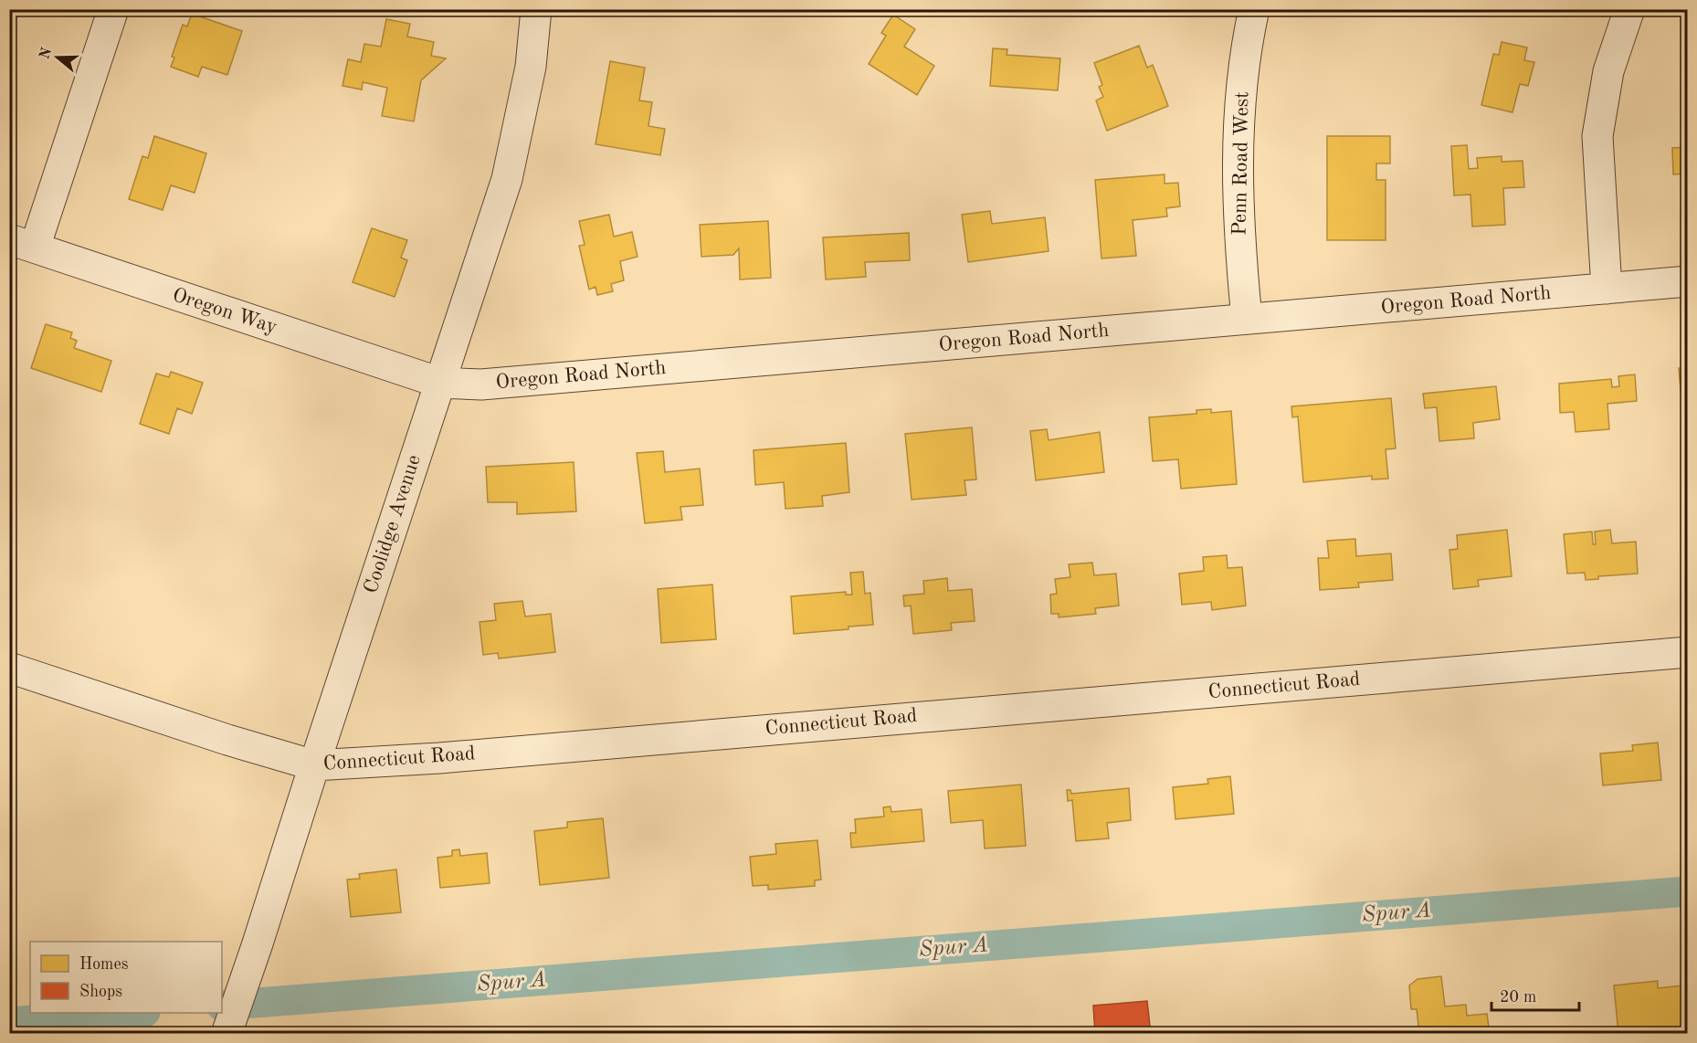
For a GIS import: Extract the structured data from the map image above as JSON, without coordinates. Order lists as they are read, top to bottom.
{
  "streets": {
    "street": [
      "Penn Road West",
      "Oregon Road North",
      "Oregon Way",
      "Coolidge Avenue",
      "Connecticut Road"
    ]
  },
  "crossings": [
    ["Penn Road West", "Oregon Road North"],
    ["Oregon Road North", "Oregon Way"],
    ["Oregon Road North", "Coolidge Avenue"],
    ["Oregon Way", "Coolidge Avenue"],
    ["Coolidge Avenue", "Connecticut Road"]
  ],
  "water": ["Spur A"],
  "legend": ["Homes", "Shops"],
  "scale_bar": "20 m",
  "north": "left"
}
